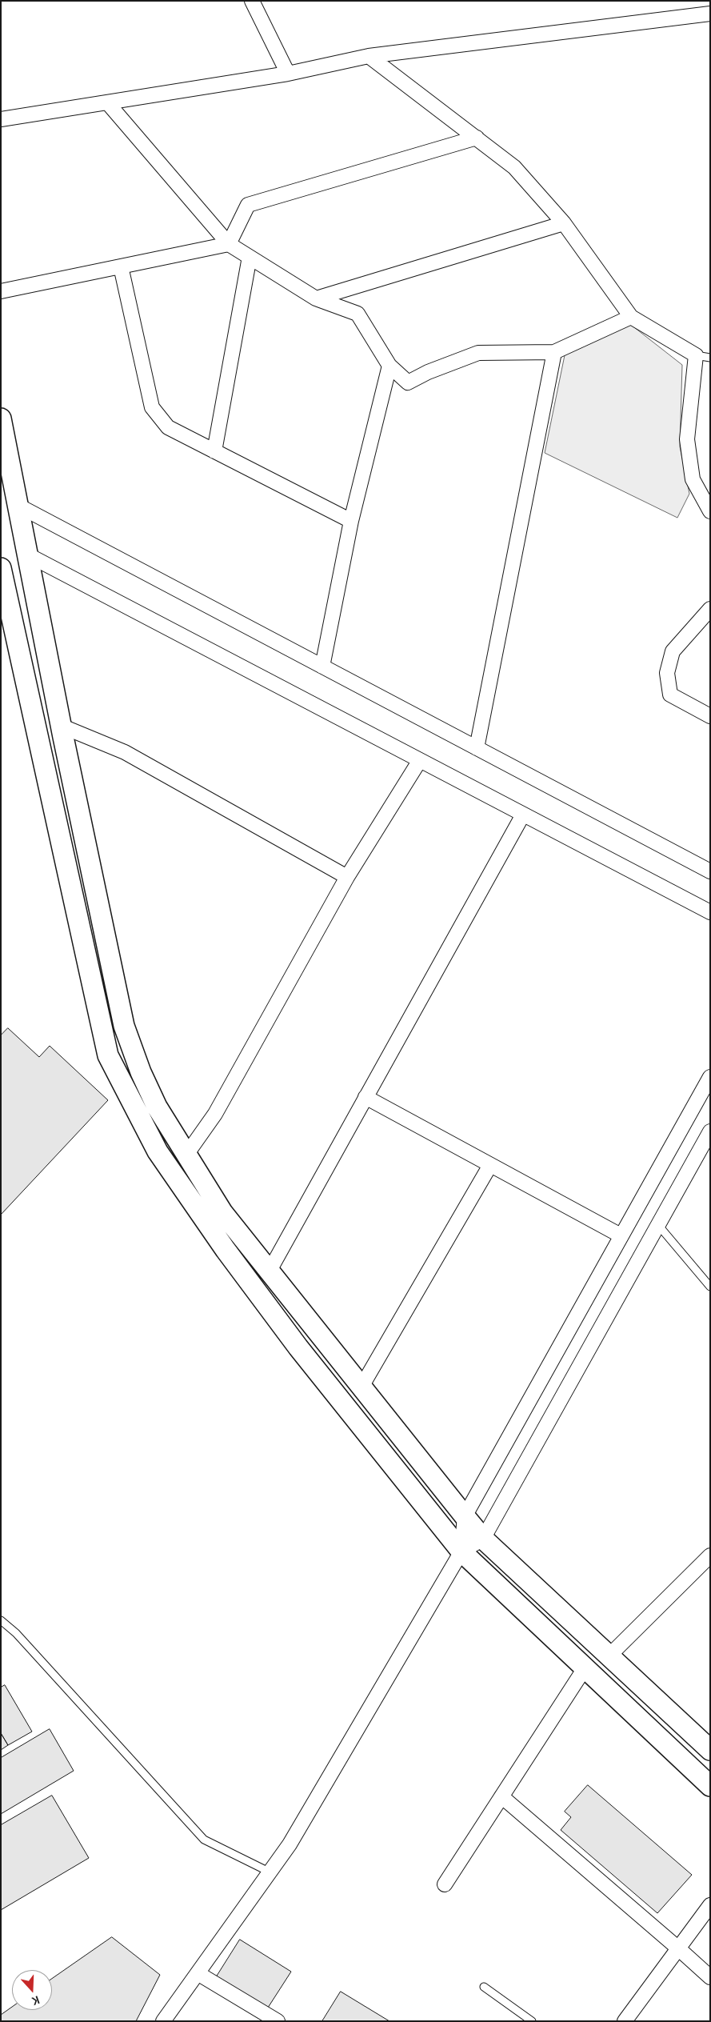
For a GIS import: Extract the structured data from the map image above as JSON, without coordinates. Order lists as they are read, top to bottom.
{
  "north": "bottom"
}
